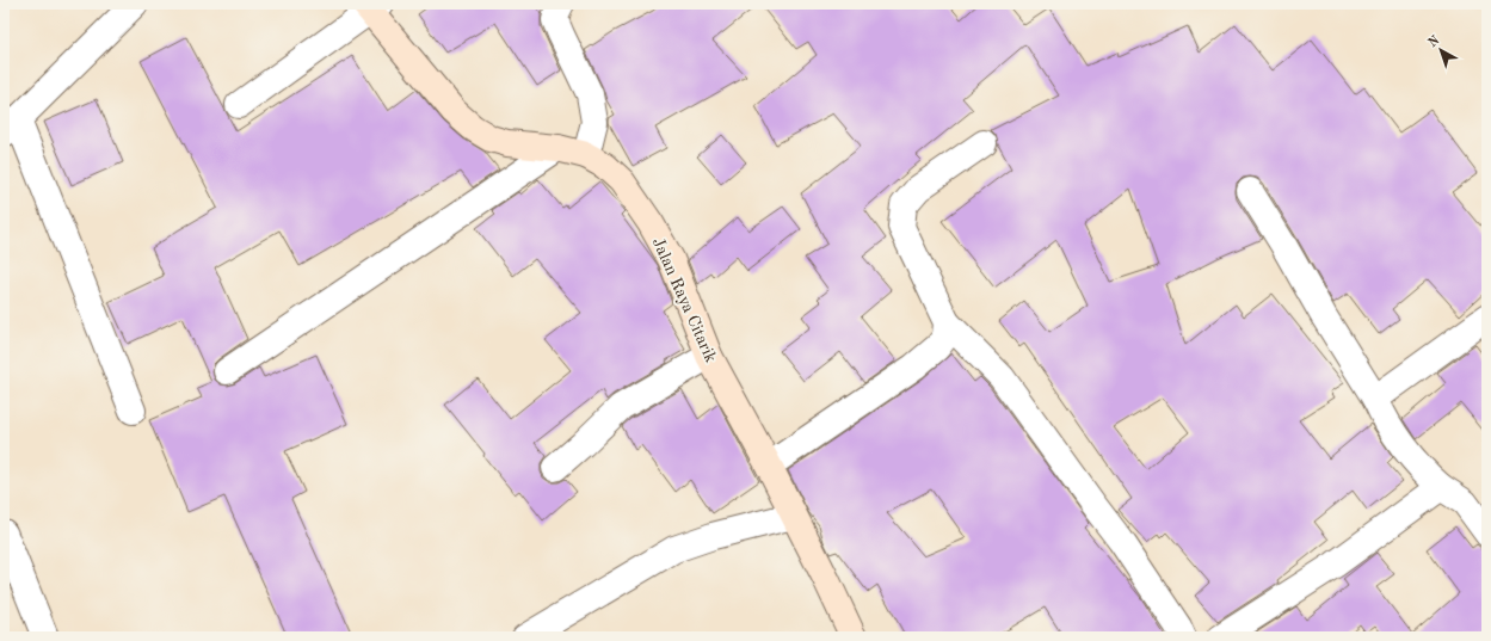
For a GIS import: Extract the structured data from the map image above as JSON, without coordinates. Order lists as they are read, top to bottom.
{
  "streets": {
    "street": ["Jalan Raya Citarik"]
  },
  "north": "top left"
}
